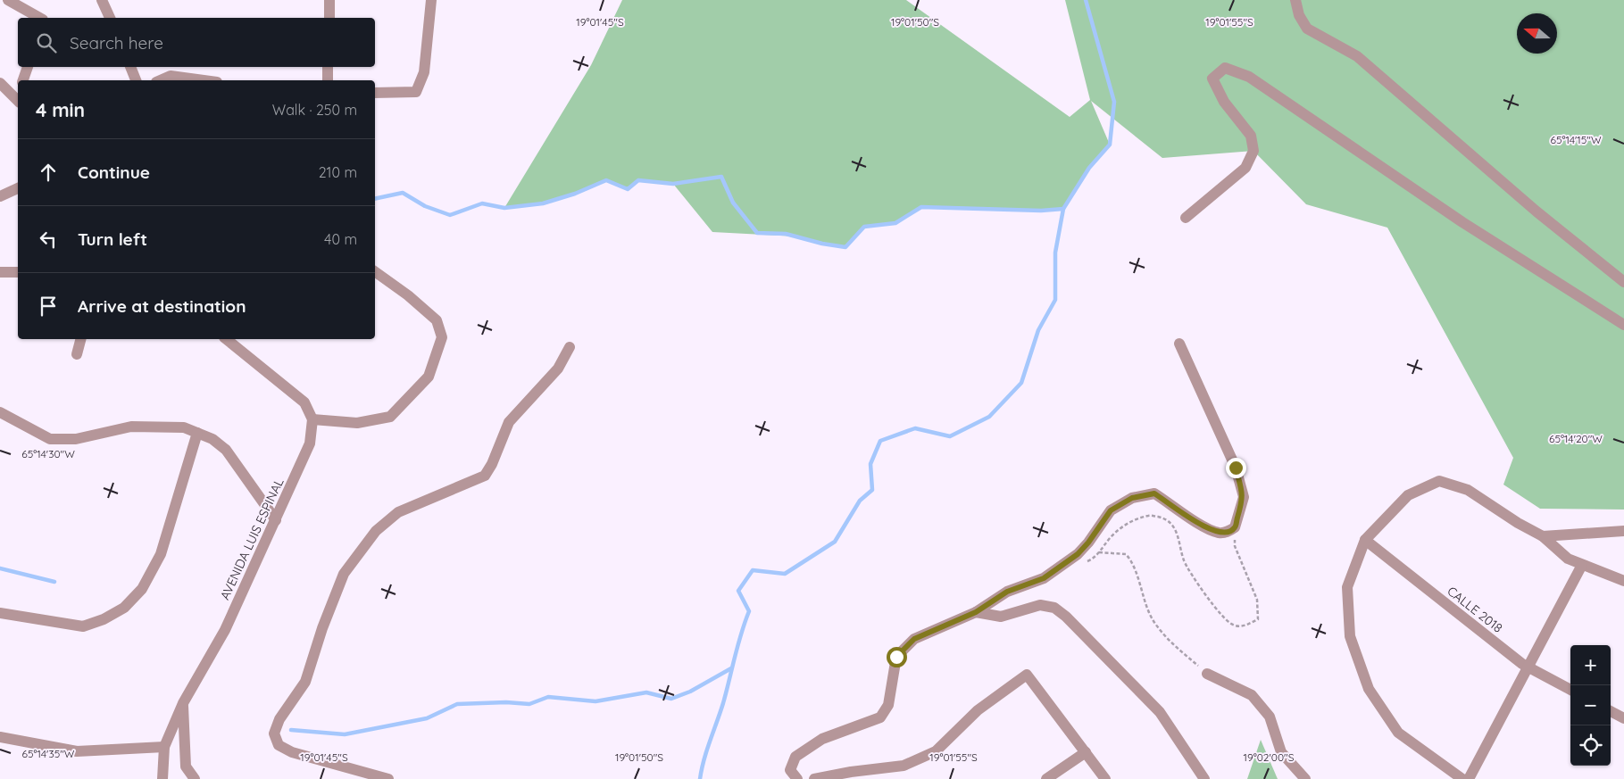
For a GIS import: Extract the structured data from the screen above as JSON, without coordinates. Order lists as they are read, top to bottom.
{
  "streets": {
    "street": ["AVENIDA LUIS ESPINAL", "CALLE 2018"]
  },
  "north": "left",
  "page": {
    "search": "Search here",
    "heading": ["4 min", "Walk · 250 m"],
    "list": [
      ["Continue", "210 m"],
      ["Turn left", "40 m"],
      "Arrive at destination"
    ],
    "map_buttons": ["+", "−"]
  },
  "coordinates": [
    "19°01'45\"S",
    "19°01'50\"S",
    "19°01'55\"S",
    "65°14'15\"W",
    "65°14'20\"W",
    "65°14'30\"W",
    "65°14'35\"W",
    "19°02'00\"S"
  ]
}
